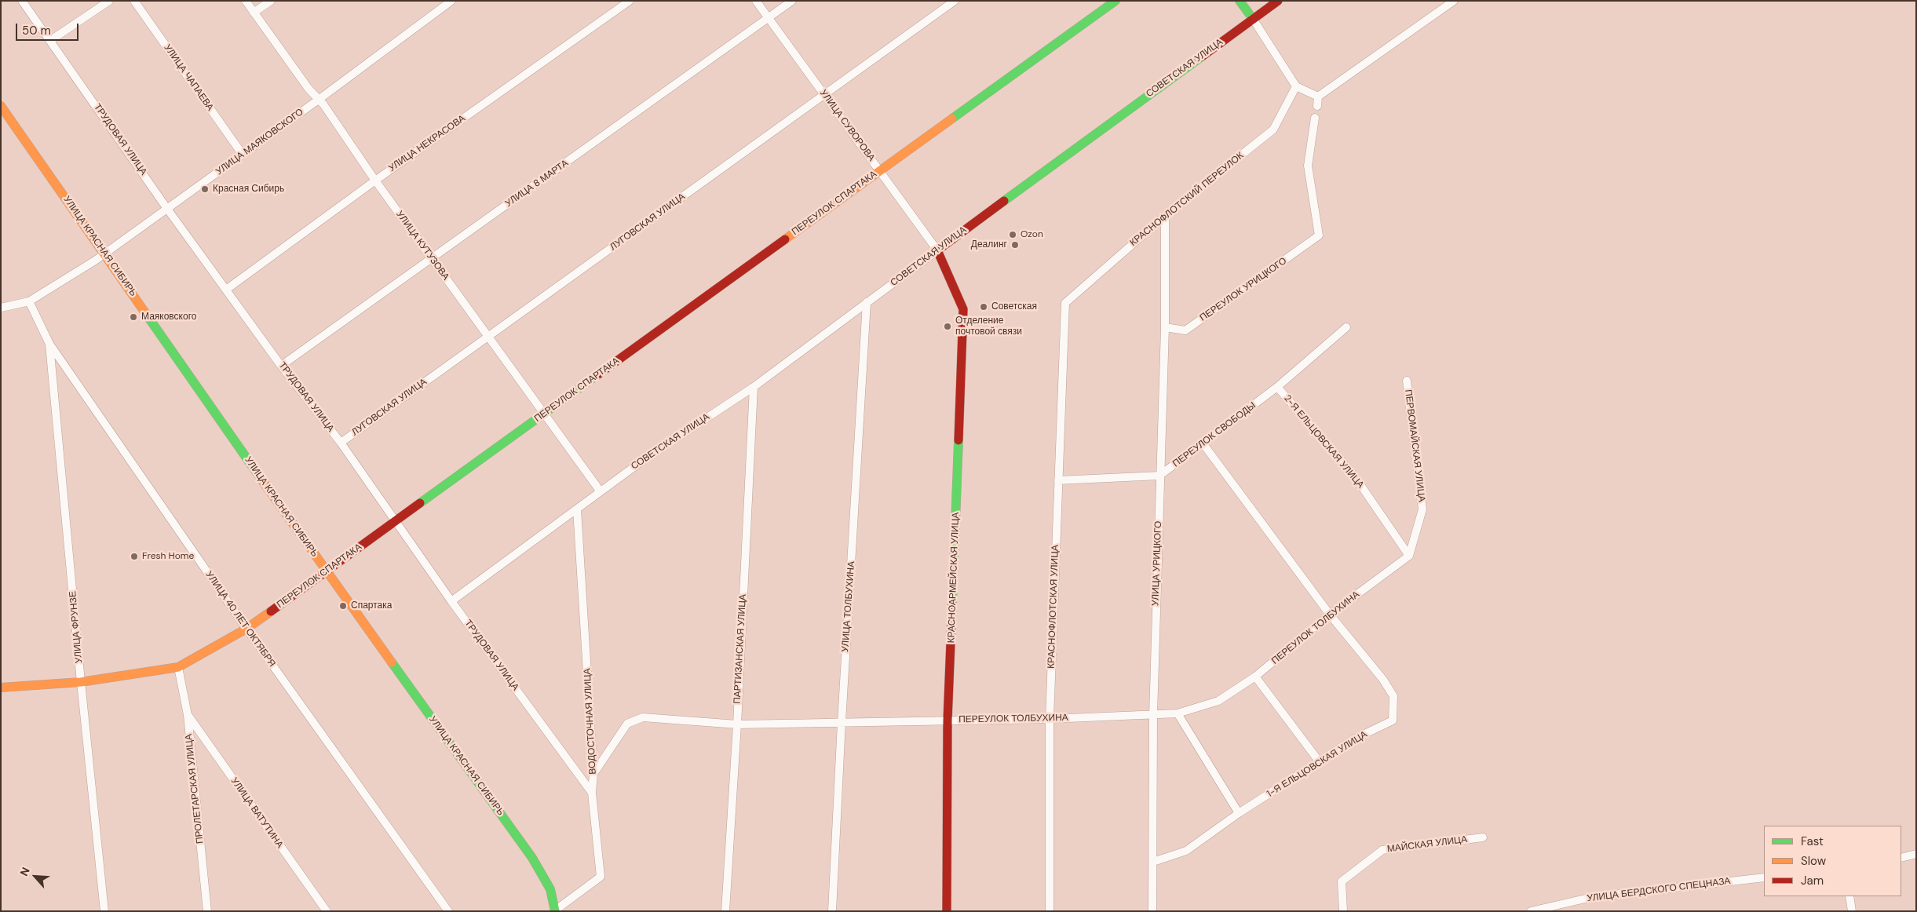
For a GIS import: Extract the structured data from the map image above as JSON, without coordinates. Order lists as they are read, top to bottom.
{
  "streets": {
    "street": [
      "СОВЕТСКАЯ УЛИЦА",
      "УЛИЦА ЧАПАЕВА",
      "УЛИЦА СУВОРОВА",
      "ТРУДОВАЯ УЛИЦА",
      "УЛИЦА МАЯКОВСКОГО",
      "УЛИЦА НЕКРАСОВА",
      "УЛИЦА 8 МАРТА",
      "КРАСНОФЛОТСКИЙ ПЕРЕУЛОК",
      "ПЕРЕУЛОК СПАРТАКА",
      "ЛУГОВСКАЯ УЛИЦА",
      "УЛИЦА КУТУЗОВА",
      "УЛИЦА КРАСНАЯ СИБИРЬ",
      "ПЕРЕУЛОК УРИЦКОГО",
      "ПЕРЕУЛОК СВОБОДЫ",
      "2-Я ЕЛЬЦОВСКАЯ УЛИЦА",
      "ПЕРВОМАЙСКАЯ УЛИЦА",
      "УЛИЦА УРИЦКОГО",
      "КРАСНОАРМЕЙСКАЯ УЛИЦА",
      "УЛИЦА ТОЛБУХИНА",
      "КРАСНОФЛОТСКАЯ УЛИЦА",
      "УЛИЦА 40 ЛЕТ ОКТЯБРЯ",
      "УЛИЦА ФРУНЗЕ",
      "ПЕРЕУЛОК ТОЛБУХИНА",
      "ПАРТИЗАНСКАЯ УЛИЦА",
      "ВОДОСТОЧНАЯ УЛИЦА",
      "1-Я ЕЛЬЦОВСКАЯ УЛИЦА",
      "ПРОЛЕТАРСКАЯ УЛИЦА",
      "УЛИЦА ВАТУТИНА",
      "МАЙСКАЯ УЛИЦА",
      "УЛИЦА БЕРДСКОГО СПЕЦНАЗА"
    ]
  },
  "crossings": [
    ["СОВЕТСКАЯ УЛИЦА", "УЛИЦА СУВОРОВА"],
    ["СОВЕТСКАЯ УЛИЦА", "ТРУДОВАЯ УЛИЦА"],
    ["СОВЕТСКАЯ УЛИЦА", "УЛИЦА КУТУЗОВА"],
    ["СОВЕТСКАЯ УЛИЦА", "КРАСНОАРМЕЙСКАЯ УЛИЦА"],
    ["СОВЕТСКАЯ УЛИЦА", "УЛИЦА ТОЛБУХИНА"],
    ["СОВЕТСКАЯ УЛИЦА", "ПАРТИЗАНСКАЯ УЛИЦА"],
    ["СОВЕТСКАЯ УЛИЦА", "ВОДОСТОЧНАЯ УЛИЦА"],
    ["УЛИЦА ЧАПАЕВА", "УЛИЦА МАЯКОВСКОГО"],
    ["УЛИЦА СУВОРОВА", "УЛИЦА 8 МАРТА"],
    ["УЛИЦА СУВОРОВА", "ПЕРЕУЛОК СПАРТАКА"],
    ["УЛИЦА СУВОРОВА", "ЛУГОВСКАЯ УЛИЦА"],
    ["УЛИЦА СУВОРОВА", "КРАСНОАРМЕЙСКАЯ УЛИЦА"],
    ["ТРУДОВАЯ УЛИЦА", "УЛИЦА МАЯКОВСКОГО"],
    ["ТРУДОВАЯ УЛИЦА", "УЛИЦА НЕКРАСОВА"],
    ["ТРУДОВАЯ УЛИЦА", "УЛИЦА 8 МАРТА"],
    ["ТРУДОВАЯ УЛИЦА", "ПЕРЕУЛОК СПАРТАКА"],
    ["ТРУДОВАЯ УЛИЦА", "ЛУГОВСКАЯ УЛИЦА"],
    ["ТРУДОВАЯ УЛИЦА", "ВОДОСТОЧНАЯ УЛИЦА"],
    ["УЛИЦА МАЯКОВСКОГО", "УЛИЦА КУТУЗОВА"],
    ["УЛИЦА МАЯКОВСКОГО", "УЛИЦА КРАСНАЯ СИБИРЬ"],
    ["УЛИЦА МАЯКОВСКОГО", "УЛИЦА 40 ЛЕТ ОКТЯБРЯ"],
    ["УЛИЦА НЕКРАСОВА", "УЛИЦА КУТУЗОВА"],
    ["УЛИЦА 8 МАРТА", "УЛИЦА КУТУЗОВА"],
    ["КРАСНОФЛОТСКИЙ ПЕРЕУЛОК", "УЛИЦА УРИЦКОГО"],
    ["КРАСНОФЛОТСКИЙ ПЕРЕУЛОК", "КРАСНОФЛОТСКАЯ УЛИЦА"],
    ["ПЕРЕУЛОК СПАРТАКА", "УЛИЦА КУТУЗОВА"],
    ["ПЕРЕУЛОК СПАРТАКА", "УЛИЦА КРАСНАЯ СИБИРЬ"],
    ["ПЕРЕУЛОК СПАРТАКА", "УЛИЦА 40 ЛЕТ ОКТЯБРЯ"],
    ["ПЕРЕУЛОК СПАРТАКА", "УЛИЦА ФРУНЗЕ"],
    ["ПЕРЕУЛОК СПАРТАКА", "ПРОЛЕТАРСКАЯ УЛИЦА"],
    ["ЛУГОВСКАЯ УЛИЦА", "УЛИЦА КУТУЗОВА"],
    ["УЛИЦА КРАСНАЯ СИБИРЬ", "ВОДОСТОЧНАЯ УЛИЦА"],
    ["ПЕРЕУЛОК УРИЦКОГО", "УЛИЦА УРИЦКОГО"],
    ["ПЕРЕУЛОК СВОБОДЫ", "2-Я ЕЛЬЦОВСКАЯ УЛИЦА"],
    ["ПЕРЕУЛОК СВОБОДЫ", "УЛИЦА УРИЦКОГО"],
    ["ПЕРЕУЛОК СВОБОДЫ", "1-Я ЕЛЬЦОВСКАЯ УЛИЦА"],
    ["2-Я ЕЛЬЦОВСКАЯ УЛИЦА", "ПЕРВОМАЙСКАЯ УЛИЦА"],
    ["2-Я ЕЛЬЦОВСКАЯ УЛИЦА", "ПЕРЕУЛОК ТОЛБУХИНА"],
    ["ПЕРВОМАЙСКАЯ УЛИЦА", "ПЕРЕУЛОК ТОЛБУХИНА"],
    ["УЛИЦА УРИЦКОГО", "ПЕРЕУЛОК ТОЛБУХИНА"],
    ["УЛИЦА УРИЦКОГО", "1-Я ЕЛЬЦОВСКАЯ УЛИЦА"],
    ["КРАСНОАРМЕЙСКАЯ УЛИЦА", "ПЕРЕУЛОК ТОЛБУХИНА"],
    ["УЛИЦА ТОЛБУХИНА", "ПЕРЕУЛОК ТОЛБУХИНА"],
    ["КРАСНОФЛОТСКАЯ УЛИЦА", "ПЕРЕУЛОК ТОЛБУХИНА"],
    ["УЛИЦА 40 ЛЕТ ОКТЯБРЯ", "УЛИЦА ФРУНЗЕ"],
    ["ПЕРЕУЛОК ТОЛБУХИНА", "ПАРТИЗАНСКАЯ УЛИЦА"],
    ["ПЕРЕУЛОК ТОЛБУХИНА", "ВОДОСТОЧНАЯ УЛИЦА"],
    ["ПЕРЕУЛОК ТОЛБУХИНА", "1-Я ЕЛЬЦОВСКАЯ УЛИЦА"],
    ["ПРОЛЕТАРСКАЯ УЛИЦА", "УЛИЦА ВАТУТИНА"]
  ],
  "places": [
    "Красная Сибирь",
    "Ozon",
    "Деалинг",
    "Советская",
    "Маяковского",
    "Отделение почтовой связи",
    "Fresh Home",
    "Спартака"
  ],
  "legend": ["Fast", "Slow", "Jam"],
  "scale_bar": "50 m",
  "north": "top left"
}
